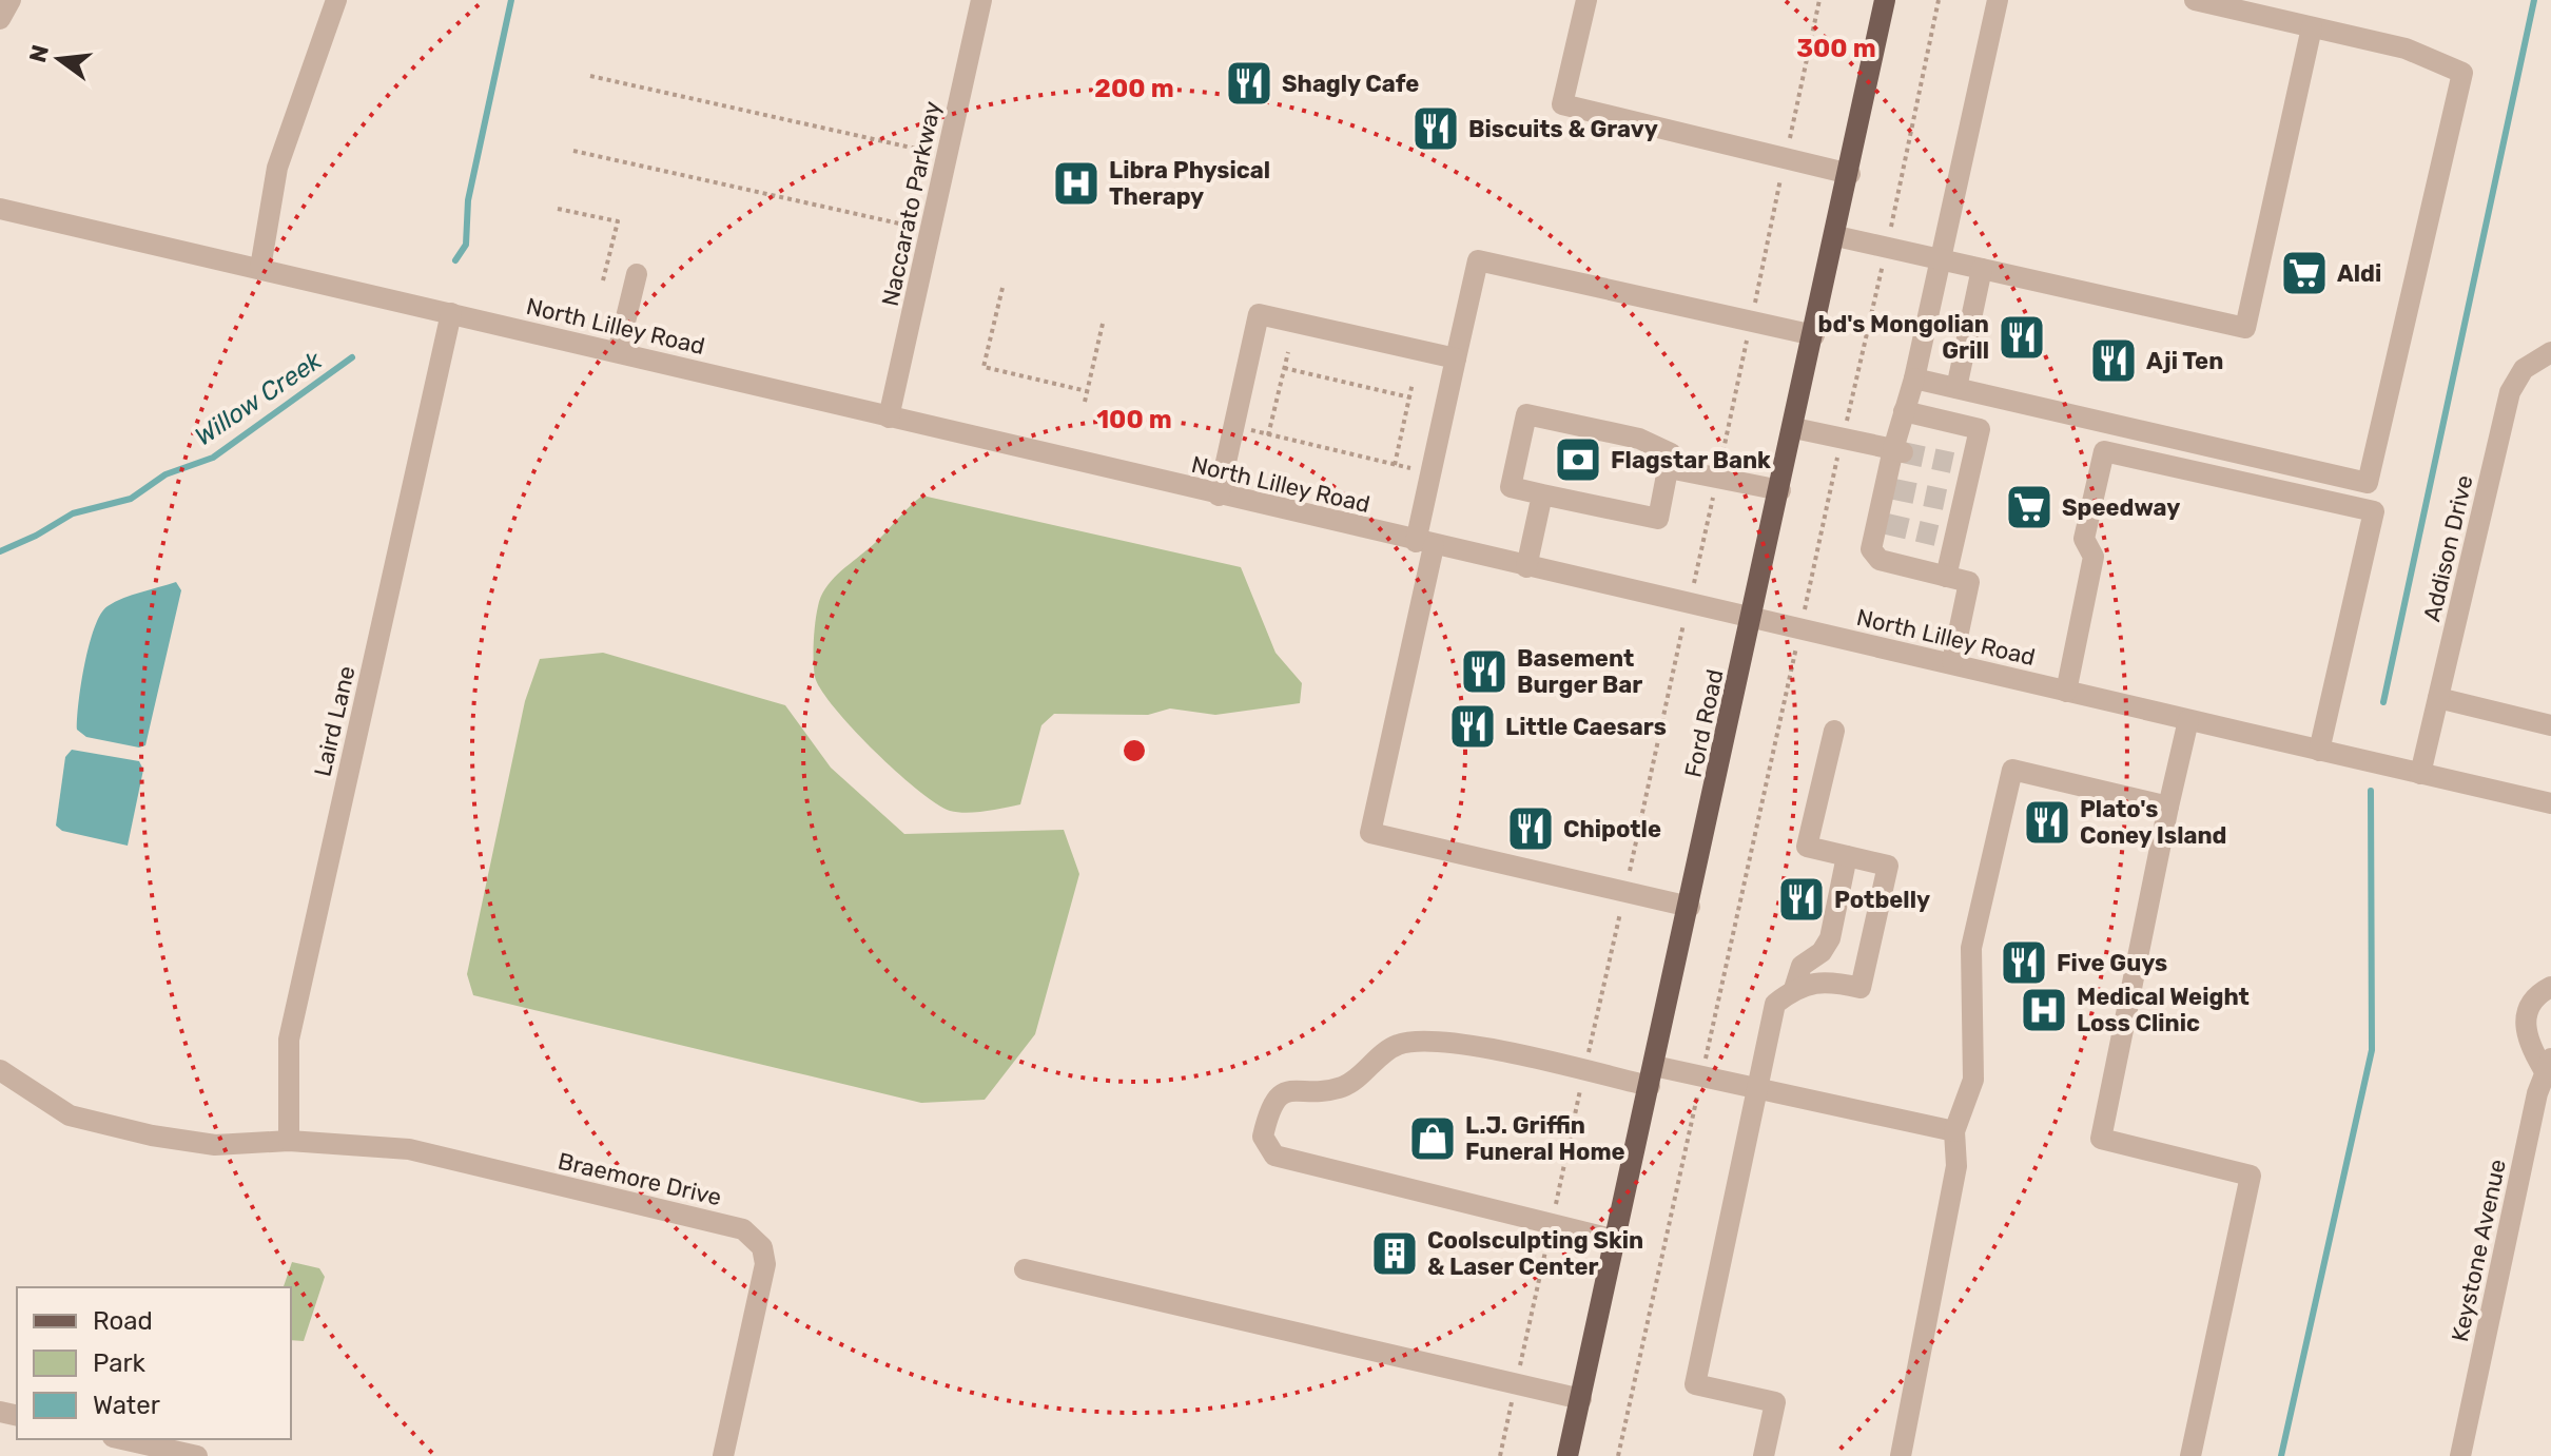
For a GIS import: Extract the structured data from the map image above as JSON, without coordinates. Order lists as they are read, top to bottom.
{
  "streets": {
    "main road": ["Ford Road"],
    "street": [
      "Naccarato Parkway",
      "North Lilley Road",
      "Addison Drive",
      "Laird Lane",
      "Braemore Drive",
      "Keystone Avenue"
    ]
  },
  "crossings": [
    ["Naccarato Parkway", "North Lilley Road"],
    ["North Lilley Road", "Addison Drive"],
    ["North Lilley Road", "Laird Lane"],
    ["North Lilley Road", "Ford Road"],
    ["Laird Lane", "Braemore Drive"]
  ],
  "water": ["Willow Creek"],
  "places": {
    "restaurant": [
      "Shagly Cafe",
      "Biscuits & Gravy",
      "bd's Mongolian Grill",
      "Aji Ten",
      "Basement Burger Bar",
      "Little Caesars",
      "Plato's Coney Island",
      "Chipotle",
      "Potbelly",
      "Five Guys"
    ],
    "hospital": ["Libra Physical Therapy", "Medical Weight Loss Clinic"],
    "supermarket": ["Aldi", "Speedway"],
    "bank": ["Flagstar Bank"],
    "shop": ["L.J. Griffin Funeral Home"],
    "building": ["Coolsculpting Skin & Laser Center"]
  },
  "legend": ["Road", "Park", "Water"],
  "north": "left",
  "rings": ["300 m", "200 m", "100 m"]
}
